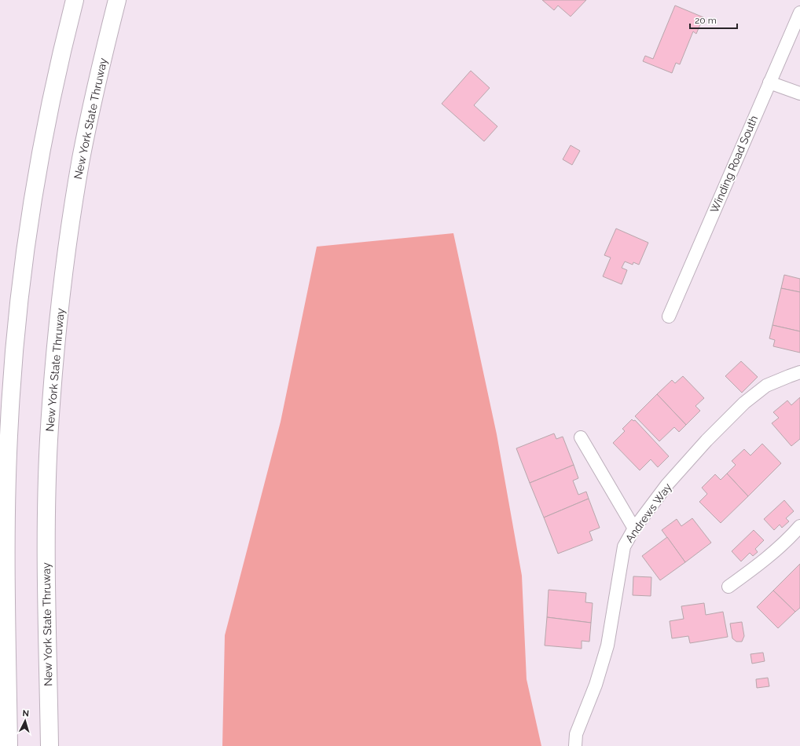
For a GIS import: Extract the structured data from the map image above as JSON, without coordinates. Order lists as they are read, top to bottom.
{
  "streets": {
    "highway": ["New York State Thruway"],
    "street": ["Winding Road South", "Andrews Way"]
  },
  "scale_bar": "20 m",
  "north": "top"
}
